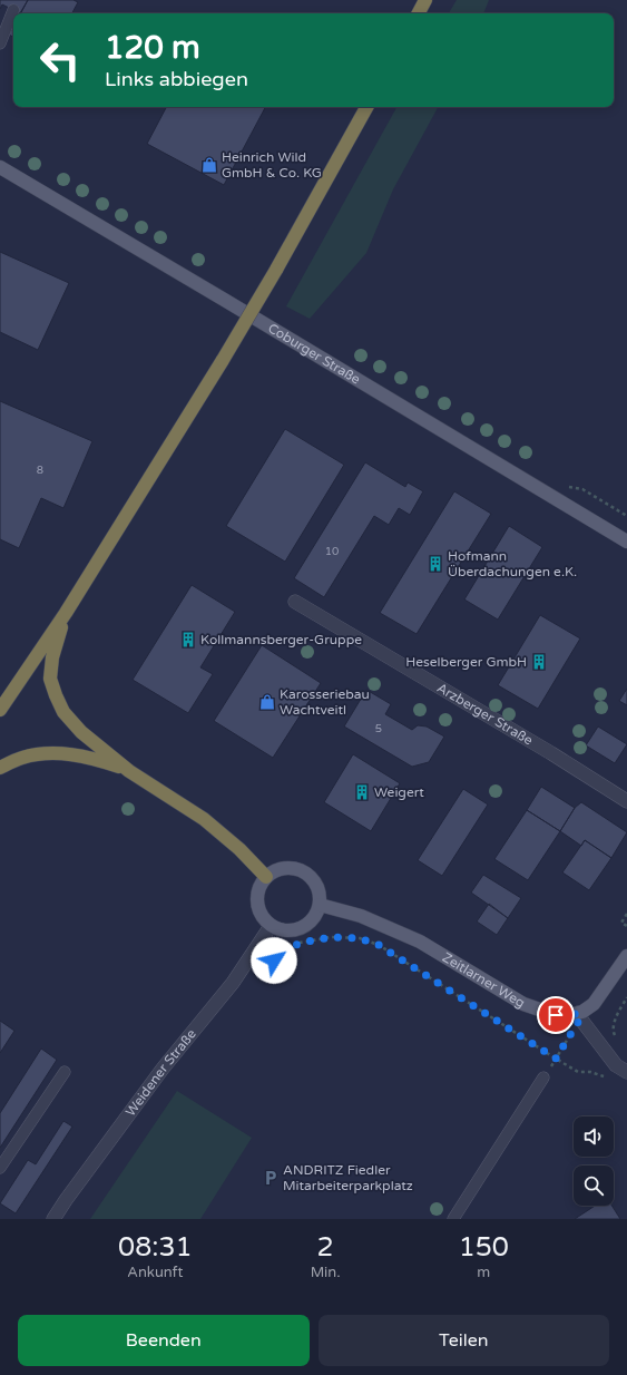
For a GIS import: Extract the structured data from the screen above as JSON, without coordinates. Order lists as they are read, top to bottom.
{
  "streets": {
    "main road": ["Coburger Straße", "Zeitlarner Weg"],
    "street": ["Arzberger Straße", "Weidener Straße"]
  },
  "crossings": [
    ["Zeitlarner Weg", "Weidener Straße"]
  ],
  "places": {
    "shop": ["Heinrich Wild GmbH & Co. KG", "Karosseriebau Wachtveitl"],
    "building": [
      "Hofmann Überdachungen e.K.",
      "Kollmannsberger-Gruppe",
      "Heselberger GmbH",
      "Weigert"
    ],
    "parking": ["ANDRITZ Fiedler Mitarbeiterparkplatz"]
  },
  "house_numbers": ["8", "10", "5"],
  "page": {
    "turn": ["120 m", "Links abbiegen"],
    "eta": [
      "08:31",
      "Ankunft",
      "2",
      "Min.",
      "150",
      "m"
    ],
    "buttons": ["Beenden", "Teilen"]
  }
}
